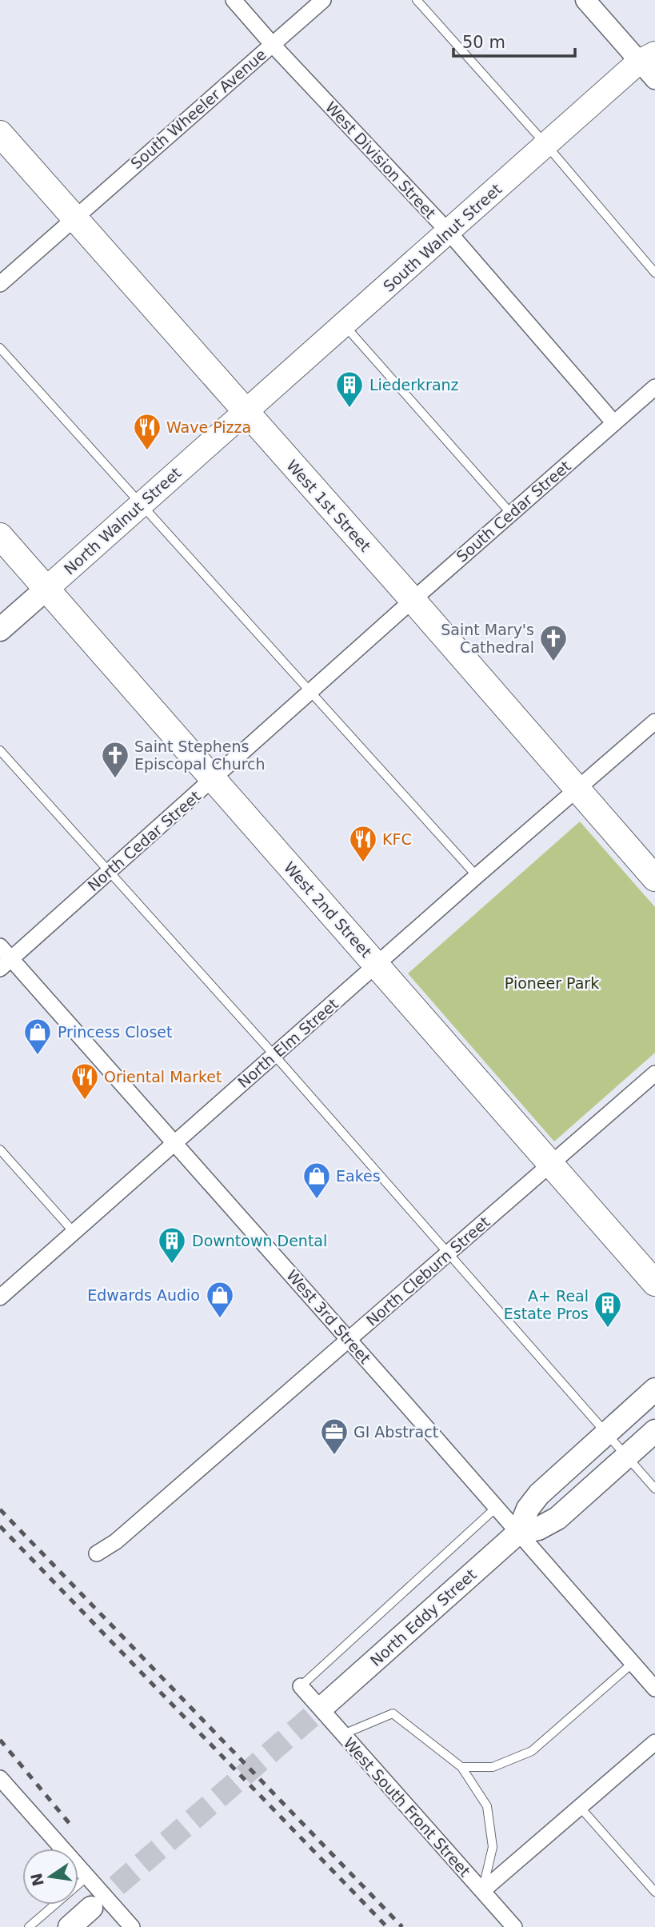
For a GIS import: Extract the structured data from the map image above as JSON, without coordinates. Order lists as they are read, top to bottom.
{
  "streets": {
    "highway": ["West 1st Street", "West 2nd Street"],
    "main road": ["South Walnut Street", "North Walnut Street", "North Eddy Street"],
    "street": [
      "South Wheeler Avenue",
      "West Division Street",
      "South Cedar Street",
      "North Cedar Street",
      "North Elm Street",
      "North Cleburn Street",
      "West 3rd Street",
      "West South Front Street"
    ]
  },
  "crossings": [
    ["South Wheeler Avenue", "West Division Street"],
    ["South Wheeler Avenue", "West 1st Street"],
    ["West Division Street", "South Walnut Street"],
    ["West Division Street", "South Cedar Street"],
    ["South Walnut Street", "West 1st Street"],
    ["South Walnut Street", "North Walnut Street"],
    ["West 1st Street", "South Cedar Street"],
    ["West 1st Street", "North Walnut Street"],
    ["West 1st Street", "North Cedar Street"],
    ["West 1st Street", "North Elm Street"],
    ["South Cedar Street", "North Cedar Street"],
    ["North Walnut Street", "West 2nd Street"],
    ["North Cedar Street", "West 2nd Street"],
    ["North Cedar Street", "West 3rd Street"],
    ["West 2nd Street", "North Elm Street"],
    ["West 2nd Street", "North Cleburn Street"],
    ["North Elm Street", "West 3rd Street"],
    ["North Cleburn Street", "West 3rd Street"],
    ["West 3rd Street", "North Eddy Street"]
  ],
  "parks": ["Pioneer Park"],
  "places": {
    "building": ["Liederkranz", "Downtown Dental", "A+ Real Estate Pros"],
    "restaurant": ["Wave Pizza", "KFC", "Oriental Market"],
    "church": ["Saint Mary's Cathedral", "Saint Stephens Episcopal Church"],
    "shop": ["Princess Closet", "Eakes", "Edwards Audio"],
    "office": ["GI Abstract"]
  },
  "scale_bar": "50 m",
  "north": "left"
}
